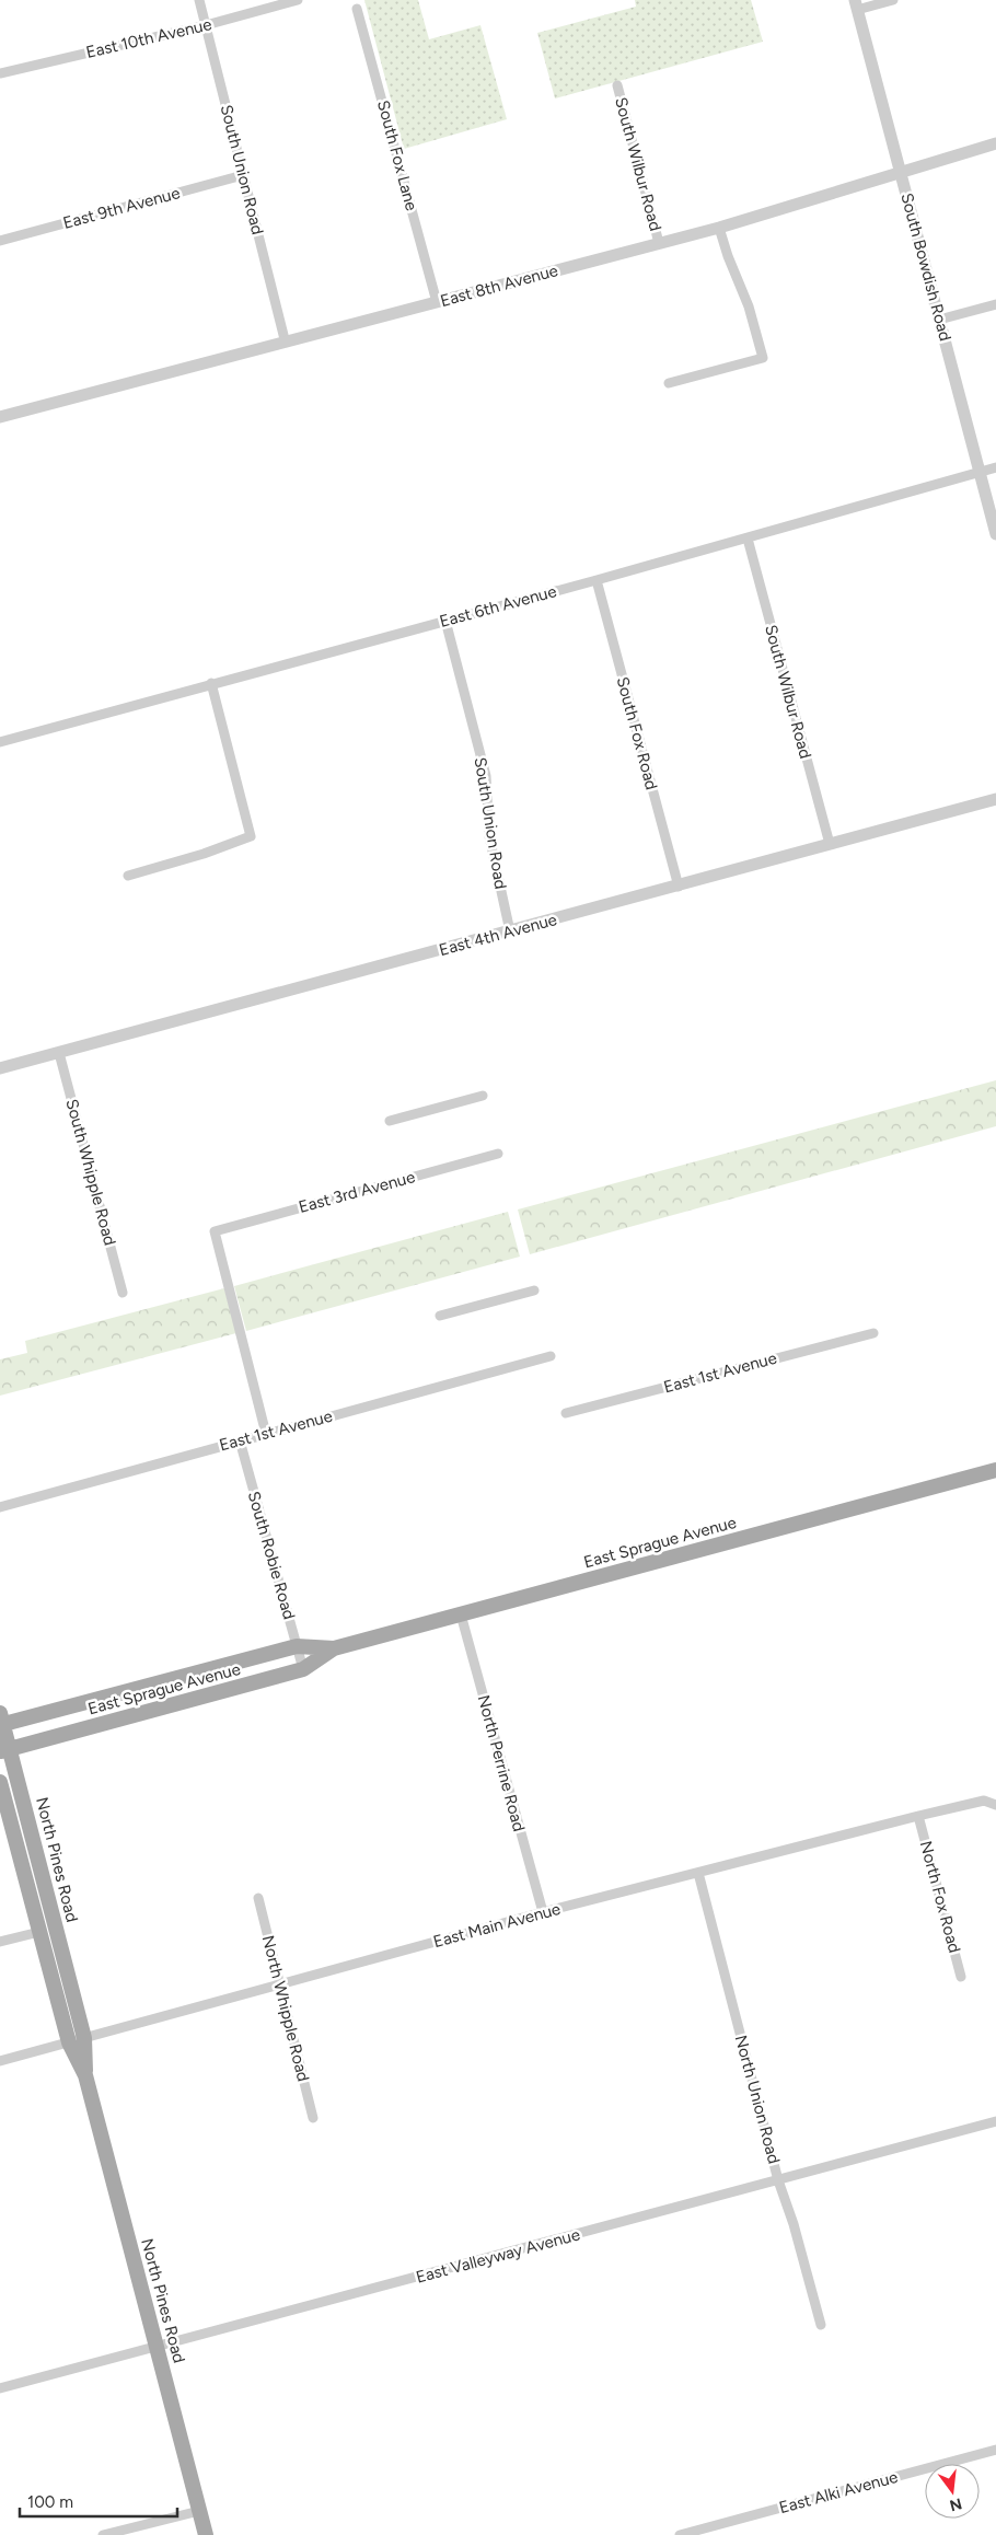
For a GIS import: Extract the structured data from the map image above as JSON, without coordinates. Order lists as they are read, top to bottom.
{
  "streets": {
    "main road": ["East Sprague Avenue", "North Pines Road"],
    "street": [
      "East 10th Avenue",
      "South Fox Lane",
      "South Wilbur Road",
      "South Union Road",
      "East 9th Avenue",
      "South Bowdish Road",
      "East 8th Avenue",
      "East 6th Avenue",
      "South Fox Road",
      "East 4th Avenue",
      "South Whipple Road",
      "East 3rd Avenue",
      "East 1st Avenue",
      "South Robie Road",
      "North Perrine Road",
      "North Fox Road",
      "East Main Avenue",
      "North Whipple Road",
      "North Union Road",
      "East Valleyway Avenue",
      "East Alki Avenue"
    ]
  },
  "crossings": [
    ["East 10th Avenue", "South Union Road"],
    ["South Fox Lane", "East 8th Avenue"],
    ["South Wilbur Road", "East 8th Avenue"],
    ["South Wilbur Road", "East 6th Avenue"],
    ["South Wilbur Road", "East 4th Avenue"],
    ["South Union Road", "East 9th Avenue"],
    ["South Union Road", "East 8th Avenue"],
    ["South Union Road", "East 6th Avenue"],
    ["South Union Road", "East 4th Avenue"],
    ["South Bowdish Road", "East 8th Avenue"],
    ["South Bowdish Road", "East 6th Avenue"],
    ["East 6th Avenue", "South Fox Road"],
    ["South Fox Road", "East 4th Avenue"],
    ["East 4th Avenue", "South Whipple Road"],
    ["East 3rd Avenue", "East 1st Avenue"],
    ["East 1st Avenue", "South Robie Road"],
    ["East Sprague Avenue", "South Robie Road"],
    ["East Sprague Avenue", "North Perrine Road"],
    ["East Sprague Avenue", "North Pines Road"],
    ["North Perrine Road", "East Main Avenue"],
    ["North Pines Road", "East Main Avenue"],
    ["North Pines Road", "East Valleyway Avenue"],
    ["North Fox Road", "East Main Avenue"],
    ["East Main Avenue", "North Whipple Road"],
    ["East Main Avenue", "North Union Road"],
    ["North Union Road", "East Valleyway Avenue"]
  ],
  "scale_bar": "100 m",
  "north": "bottom"
}
